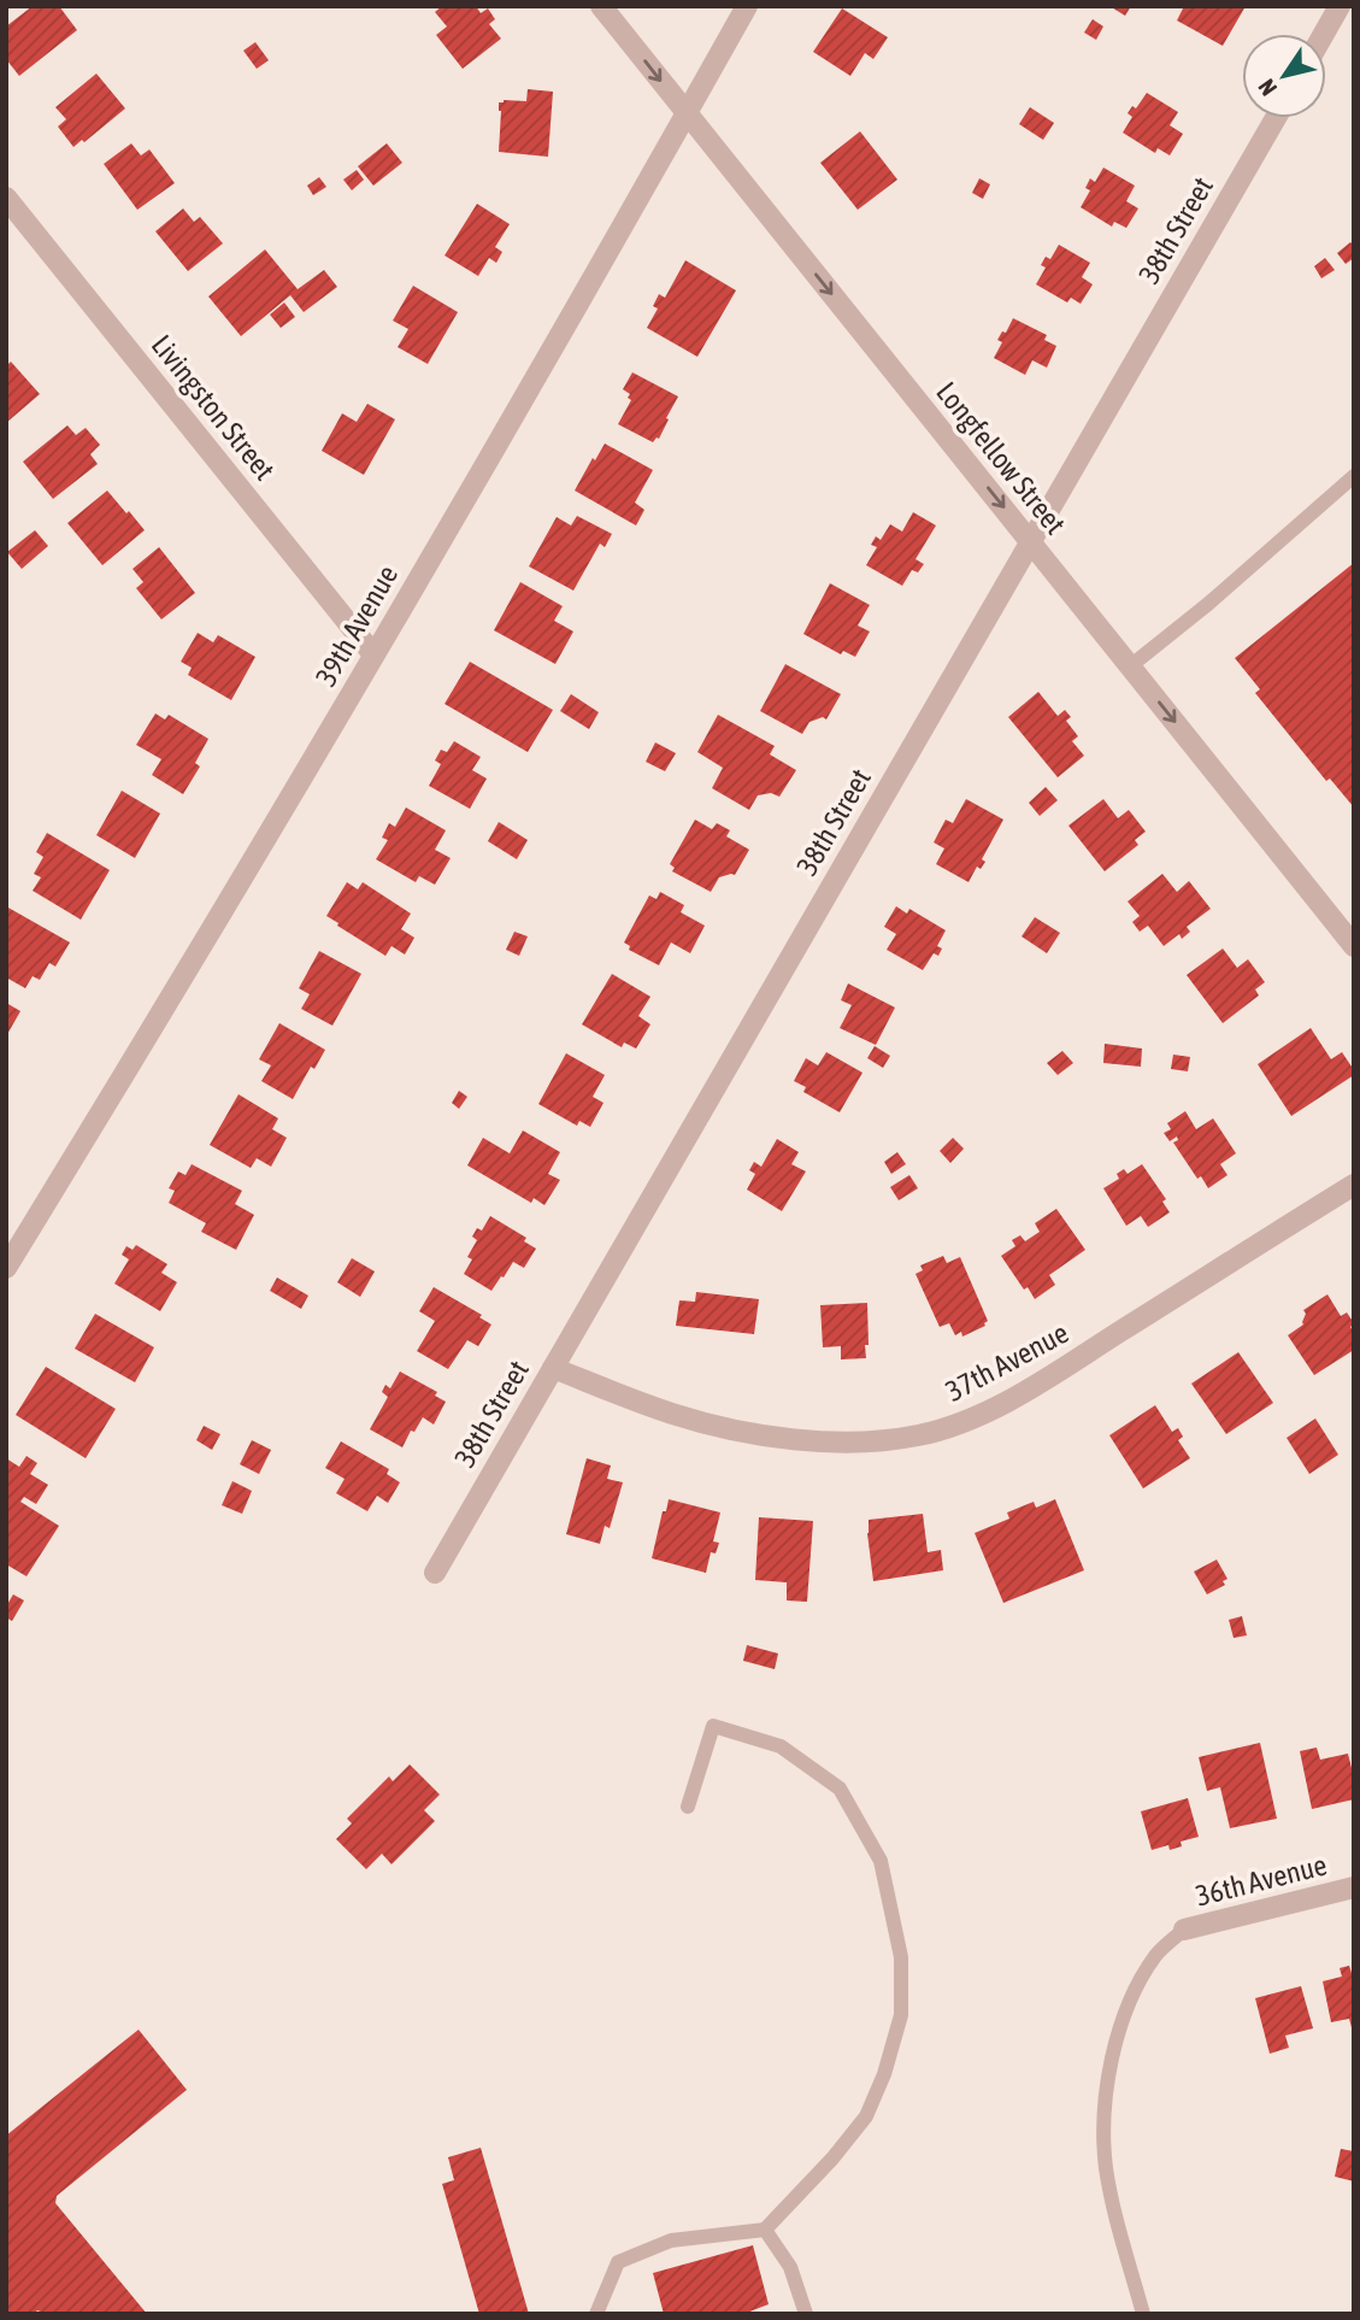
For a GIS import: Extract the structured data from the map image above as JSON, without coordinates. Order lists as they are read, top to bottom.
{
  "streets": {
    "street": [
      "38th Street",
      "Livingston Street",
      "Longfellow Street",
      "39th Avenue",
      "37th Avenue",
      "36th Avenue"
    ]
  },
  "crossings": [
    ["38th Street", "Longfellow Street"],
    ["38th Street", "37th Avenue"],
    ["Livingston Street", "39th Avenue"],
    ["Longfellow Street", "39th Avenue"]
  ],
  "one_way": ["Longfellow Street"],
  "north": "bottom left"
}
